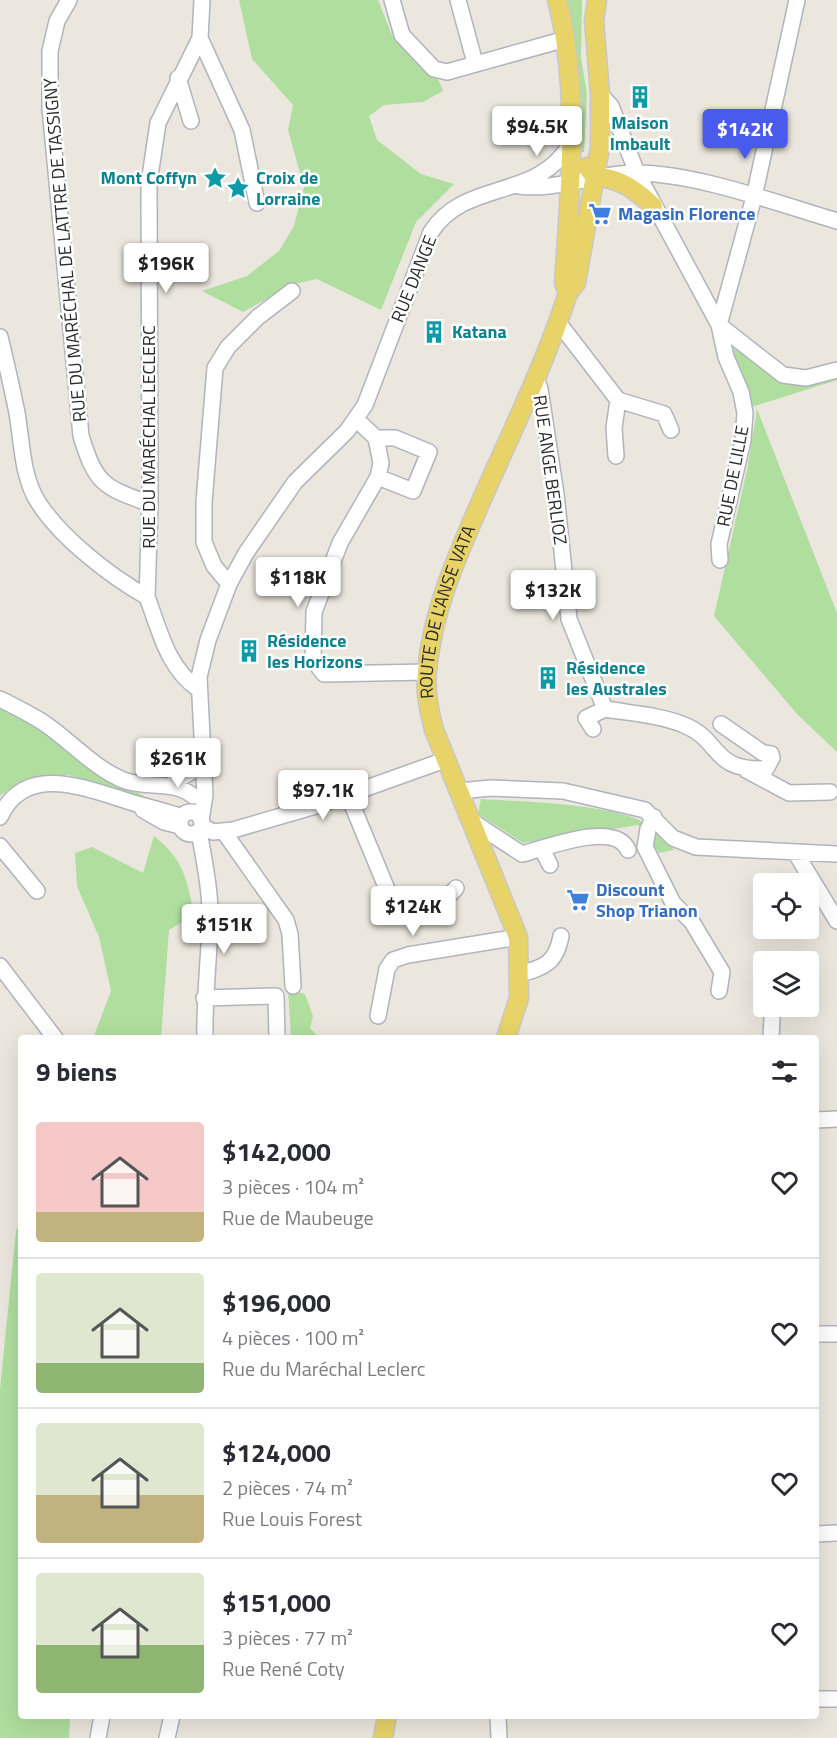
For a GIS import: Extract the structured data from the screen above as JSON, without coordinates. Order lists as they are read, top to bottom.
{
  "streets": {
    "main road": ["ROUTE DE L'ANSE VATA"],
    "street": [
      "RUE DU MARÉCHAL DE LATTRE DE TASSIGNY",
      "RUE DANGE",
      "RUE DU MARÉCHAL LECLERC",
      "RUE ANGE BERLIOZ",
      "RUE DE LILLE"
    ]
  },
  "crossings": [
    ["RUE DU MARÉCHAL DE LATTRE DE TASSIGNY", "RUE DU MARÉCHAL LECLERC"],
    ["RUE DANGE", "ROUTE DE L'ANSE VATA"],
    ["RUE ANGE BERLIOZ", "ROUTE DE L'ANSE VATA"]
  ],
  "places": {
    "building": [
      "Maison Imbault",
      "Katana",
      "Résidence les Horizons",
      "Résidence les Australes"
    ],
    "place": ["Mont Coffyn", "Croix de Lorraine"],
    "supermarket": ["Magasin Florence", "Discount Shop Trianon"]
  },
  "page": {
    "price": [
      "$94.5K",
      "$142K",
      "$196K",
      "$118K",
      "$132K",
      "$261K",
      "$97.1K",
      "$124K",
      "$151K"
    ],
    "heading": "9 biens",
    "list": [
      {
        "name": "$142,000",
        "note": "3 pièces · 104 m² · Rue de Maubeuge"
      },
      {
        "name": "$196,000",
        "note": "4 pièces · 100 m² · Rue du Maréchal Leclerc"
      },
      {
        "name": "$124,000",
        "note": "2 pièces · 74 m² · Rue Louis Forest"
      },
      {
        "name": "$151,000",
        "note": "3 pièces · 77 m² · Rue René Coty"
      }
    ]
  }
}
